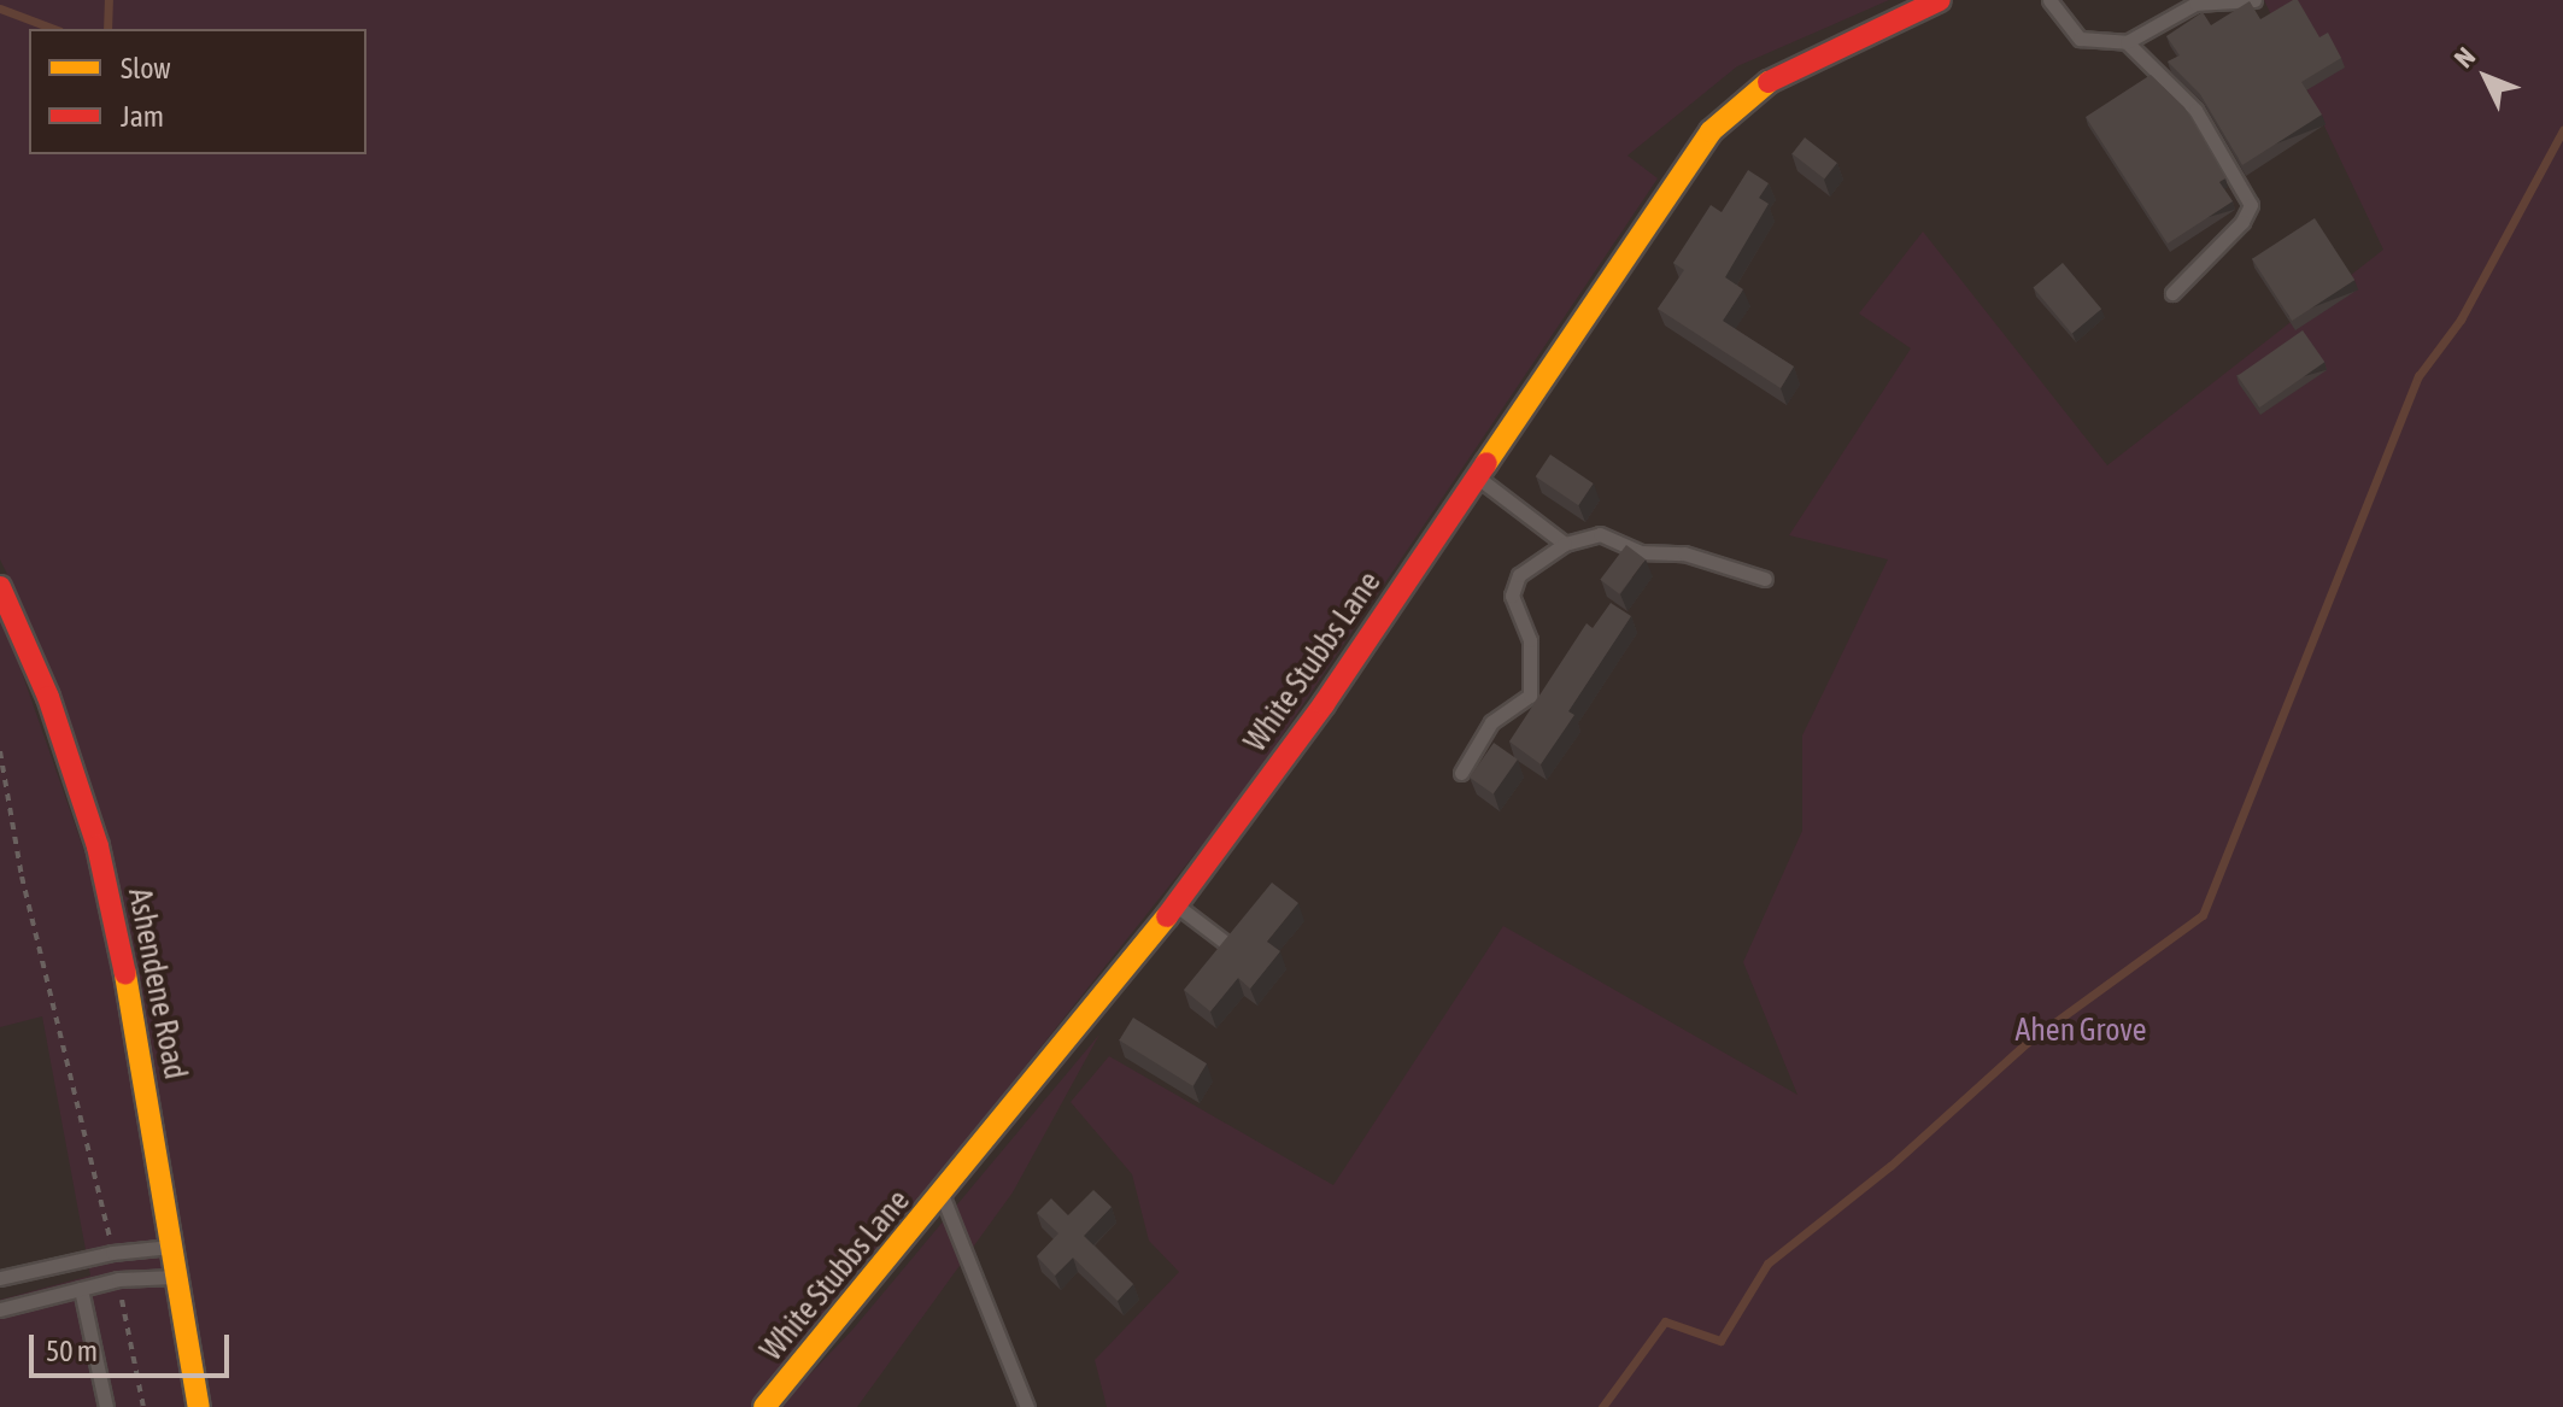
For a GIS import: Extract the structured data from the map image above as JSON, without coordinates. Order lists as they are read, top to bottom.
{
  "streets": {
    "street": ["White Stubbs Lane", "Ashendene Road"]
  },
  "parks": ["Ahen Grove"],
  "legend": ["Slow", "Jam"],
  "scale_bar": "50 m",
  "north": "top left"
}
